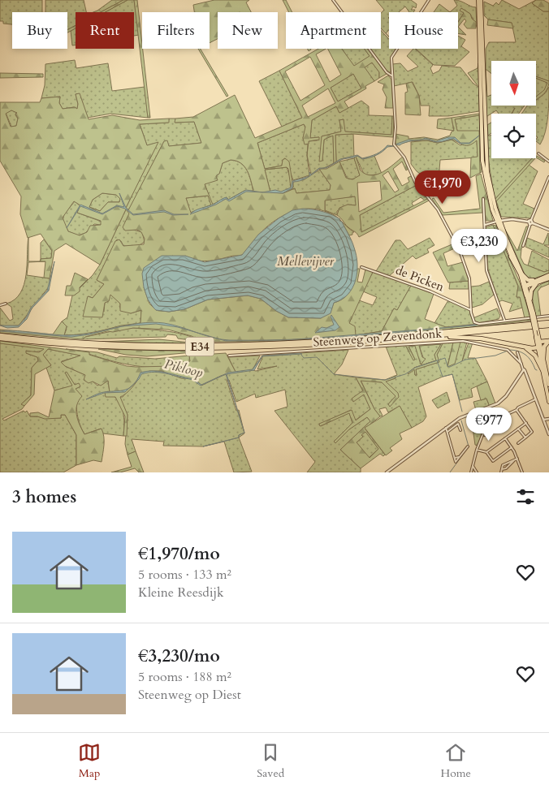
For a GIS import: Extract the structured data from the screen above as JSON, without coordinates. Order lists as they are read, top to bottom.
{
  "streets": {
    "highway": ["E34"],
    "street": ["de Picken", "Steenweg op Zevendonk"]
  },
  "water": ["Mellevijver", "Pikloop"],
  "north": "bottom",
  "page": {
    "chip": [
      "Buy",
      "Rent",
      "Filters",
      "New",
      "Apartment",
      "House"
    ],
    "price": ["€1,970", "€3,230", "€977"],
    "heading": "3 homes",
    "list": [
      {
        "name": "€1,970/mo",
        "note": "5 rooms · 133 m² · Kleine Reesdijk"
      },
      {
        "name": "€3,230/mo",
        "note": "5 rooms · 188 m² · Steenweg op Diest"
      }
    ],
    "tabs": ["Map", "Saved", "Home"]
  }
}
